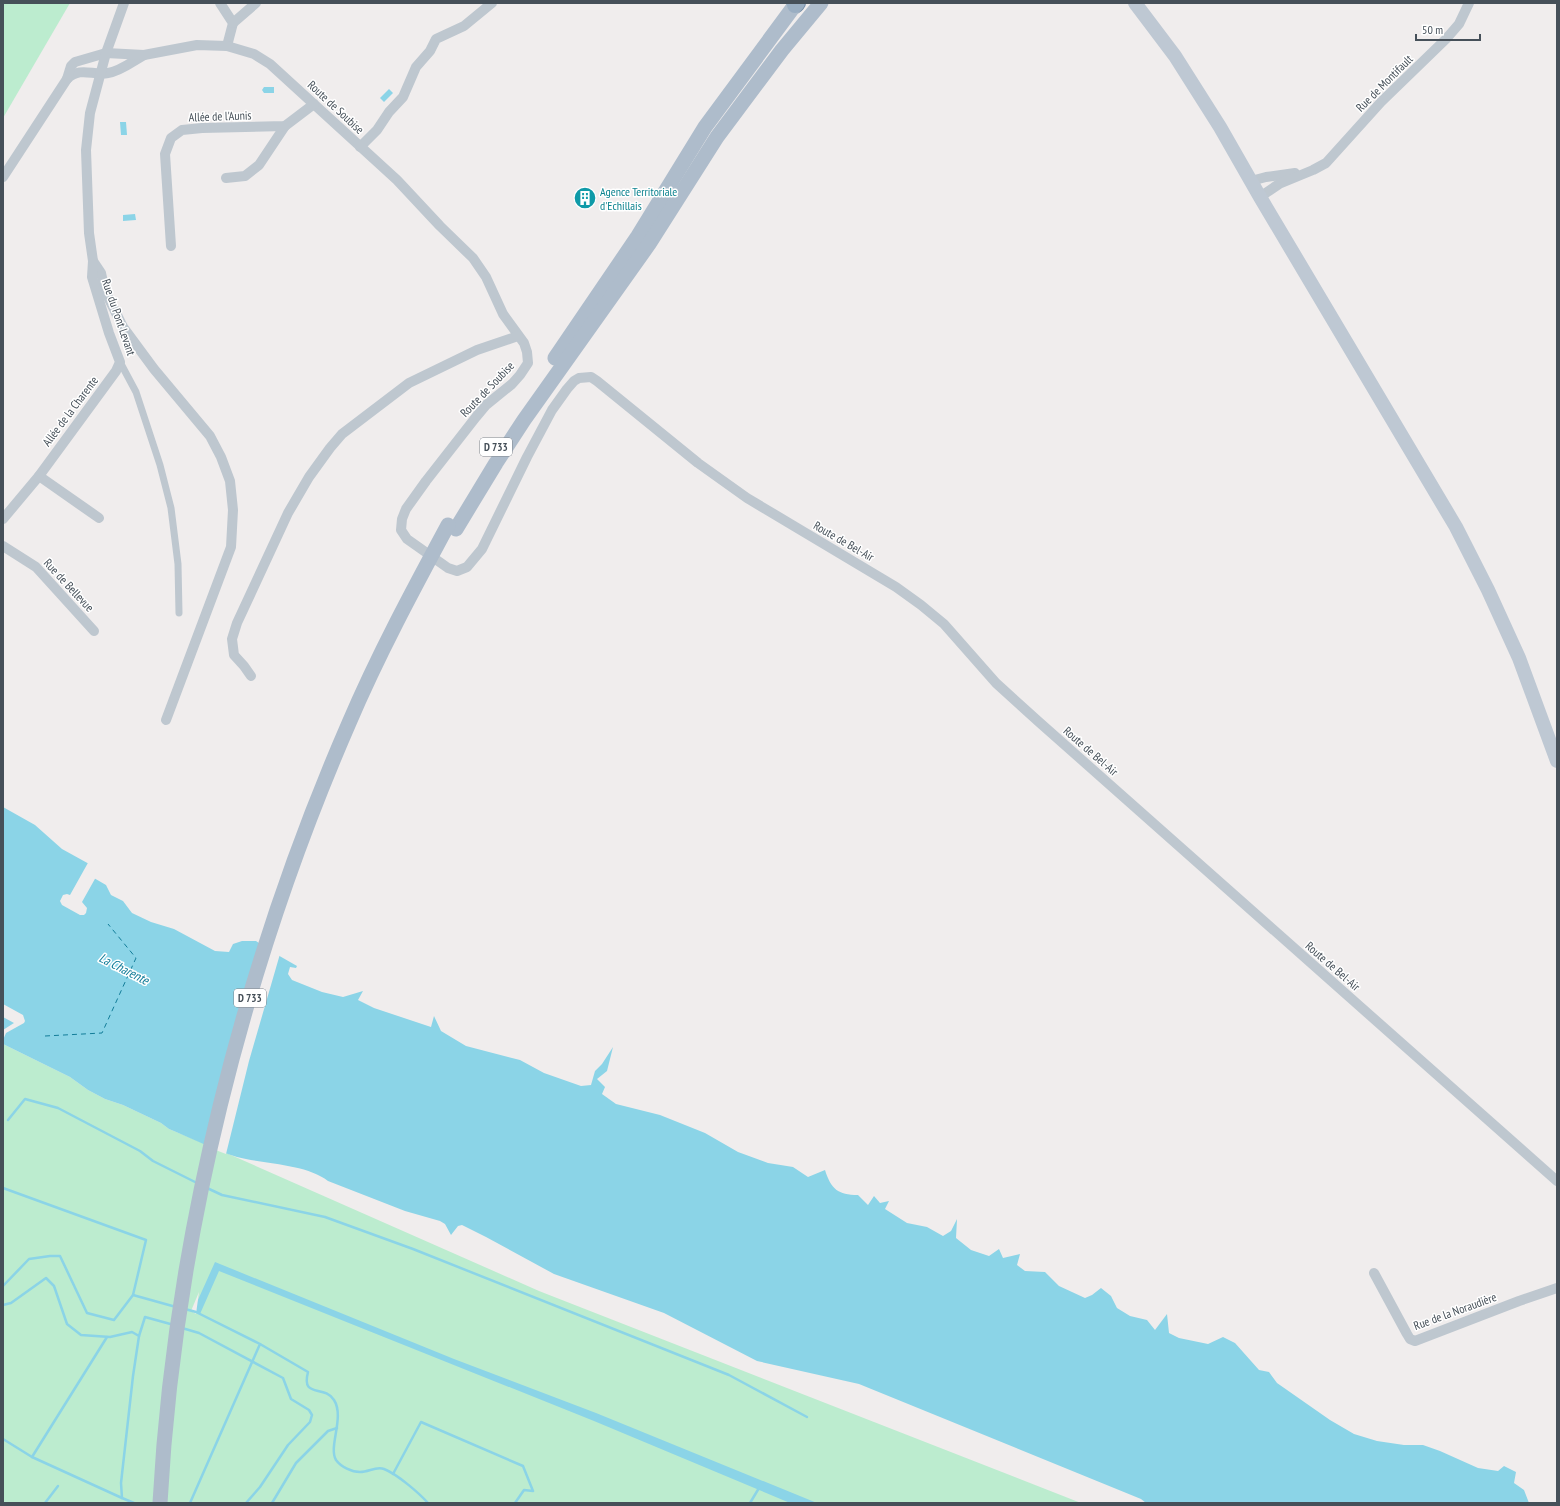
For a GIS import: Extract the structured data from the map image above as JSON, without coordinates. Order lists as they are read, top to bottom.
{
  "streets": {
    "main road": ["D 733"],
    "street": [
      "Rue de Montifault",
      "Route de Soubise",
      "Allée de l'Aunis",
      "Rue du Pont Levant",
      "Allée de la Charente",
      "Route de Bel-Air",
      "Rue de Bellevue",
      "Rue de la Noraudière"
    ]
  },
  "crossings": [
    ["Route de Soubise", "Route de Bel-Air"],
    ["Rue du Pont Levant", "Allée de la Charente"]
  ],
  "water": ["La Charente"],
  "places": {
    "building": ["Agence Territoriale d'Echillais"]
  },
  "scale_bar": "50 m"
}
